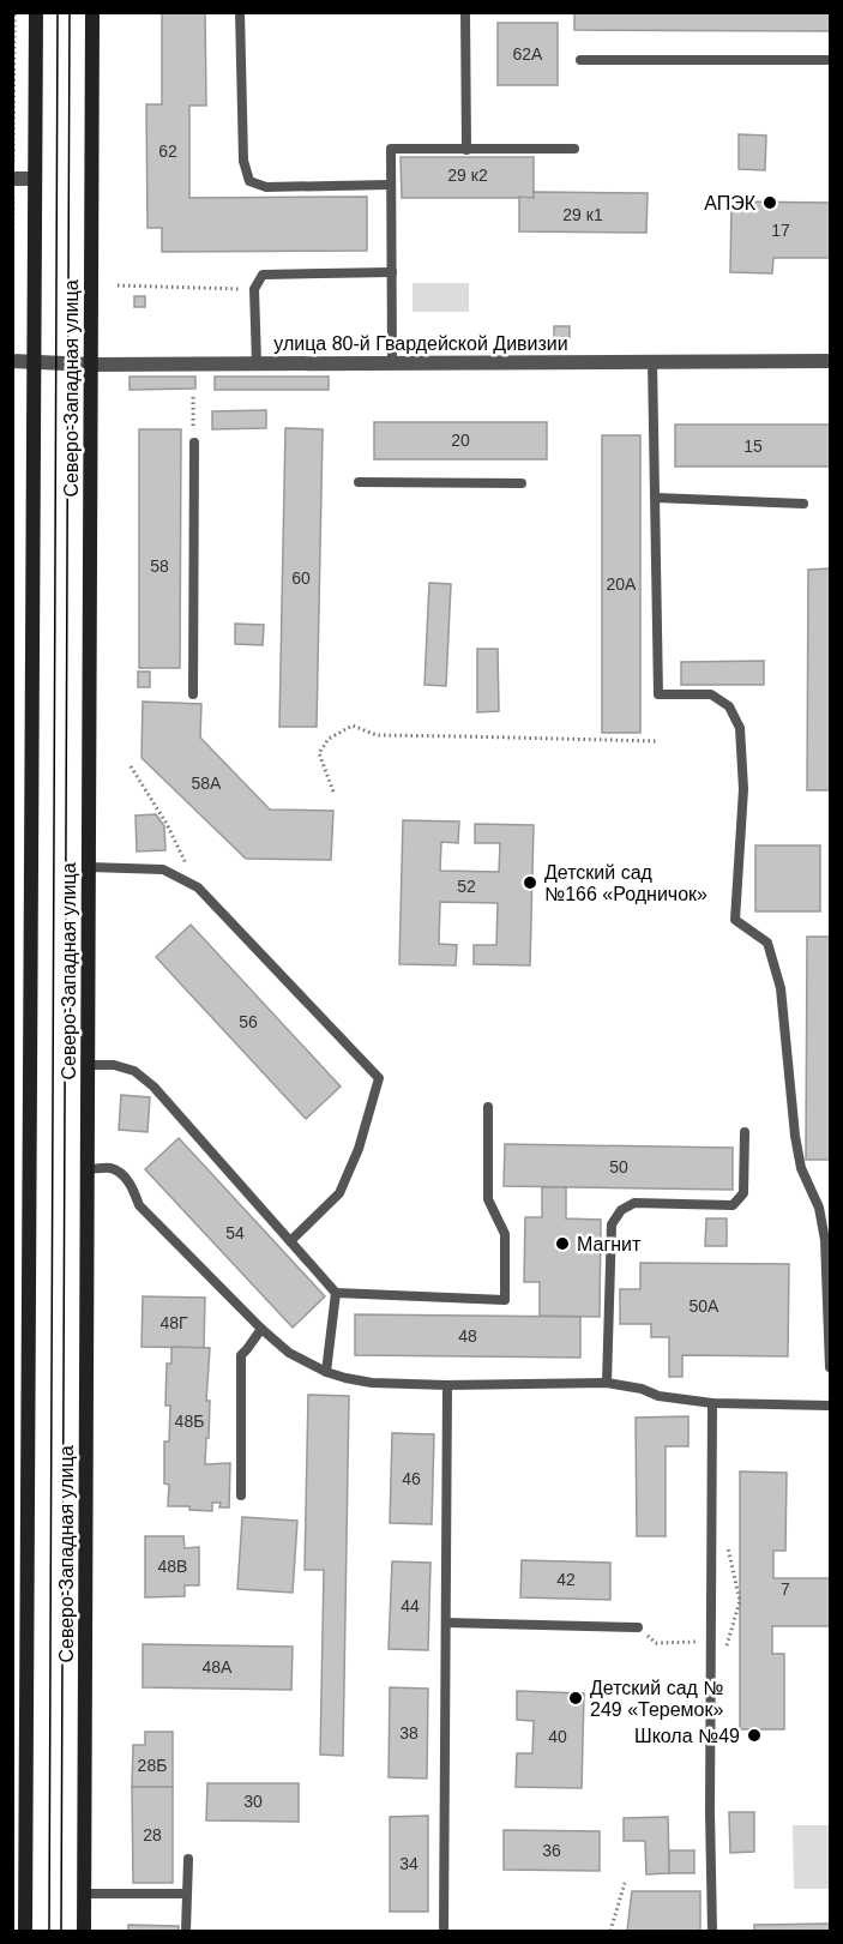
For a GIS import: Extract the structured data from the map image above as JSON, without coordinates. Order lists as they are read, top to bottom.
{
  "streets": {
    "main road": ["Северо-Западная улица"],
    "street": ["улица 80-й Гвардейской Дивизии"]
  },
  "crossings": [
    ["улица 80-й Гвардейской Дивизии", "Северо-Западная улица"]
  ],
  "places": [
    "АПЭК",
    "Детский сад №166 «Родничок»",
    "Магнит",
    "Детский сад № 249 «Теремок»",
    "Школа №49"
  ],
  "house_numbers": [
    "62А",
    "62",
    "29 к2",
    "29 к1",
    "17",
    "20",
    "15",
    "58",
    "60",
    "20А",
    "58А",
    "52",
    "56",
    "50",
    "54",
    "50А",
    "48Г",
    "48",
    "48Б",
    "46",
    "48В",
    "42",
    "7",
    "44",
    "48А",
    "38",
    "40",
    "28Б",
    "30",
    "28",
    "36",
    "34"
  ]
}
